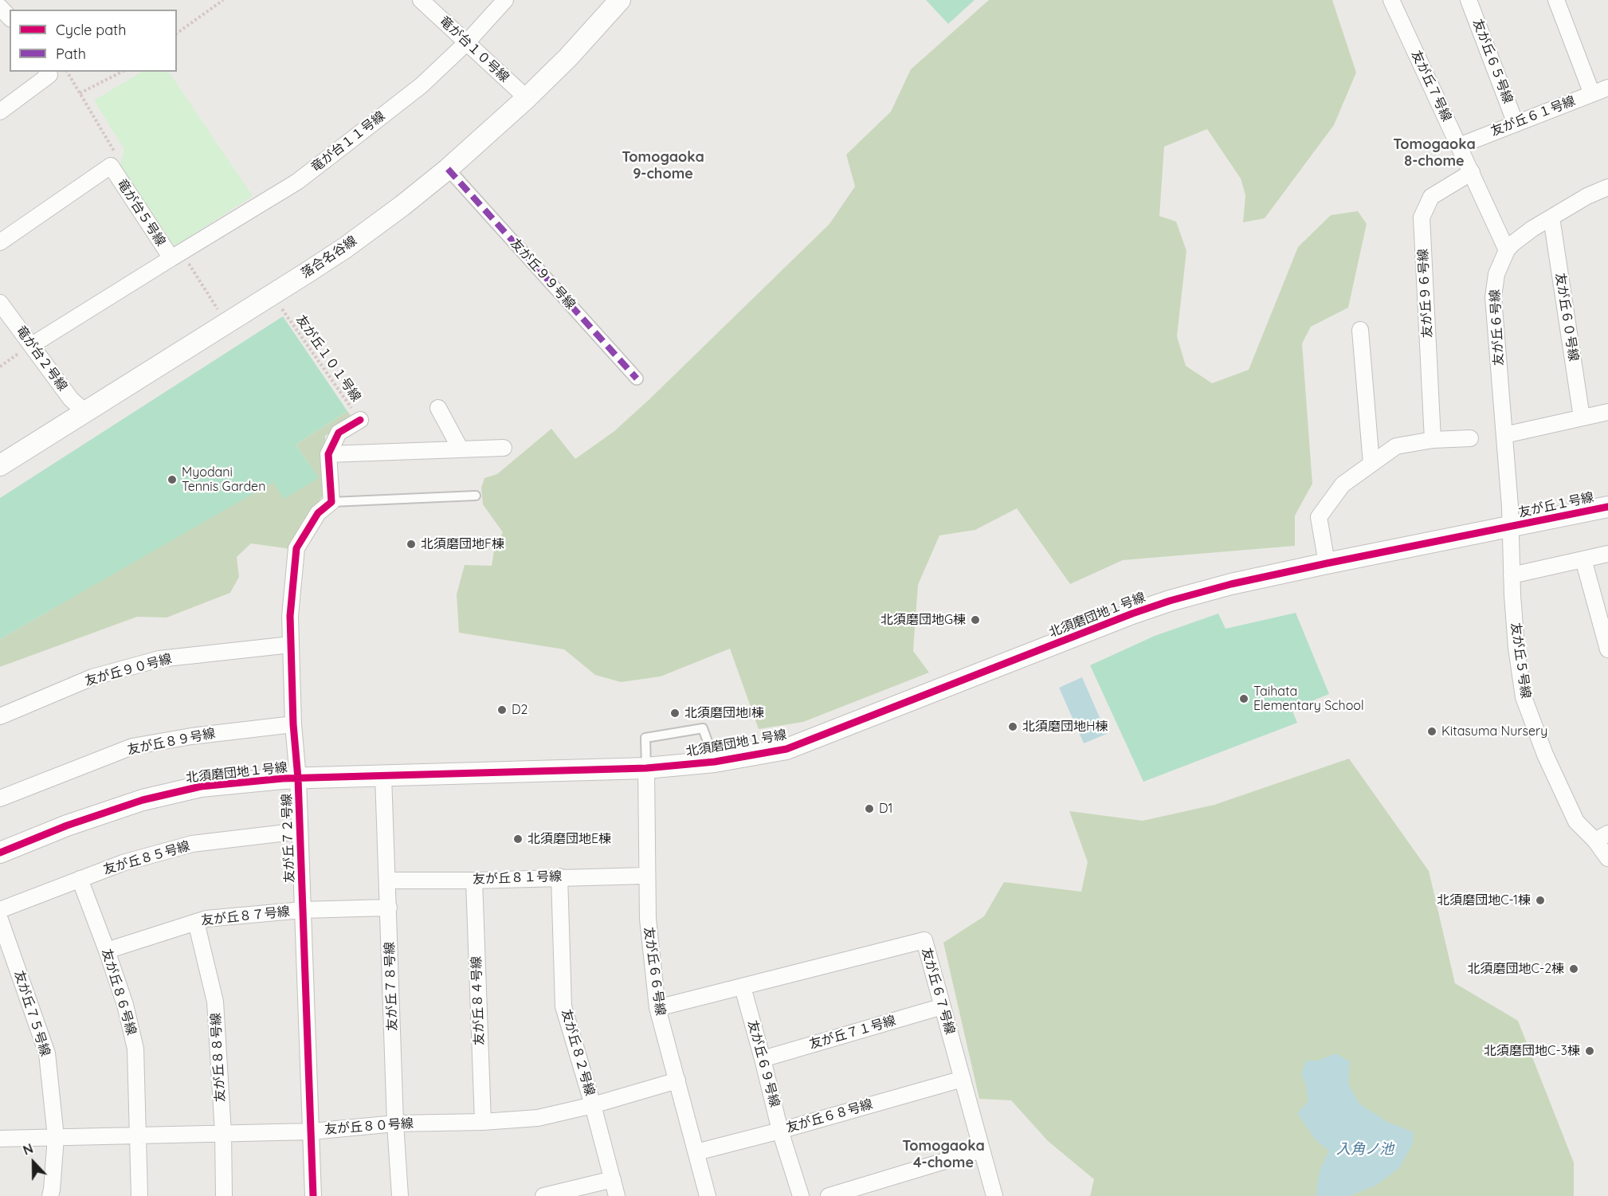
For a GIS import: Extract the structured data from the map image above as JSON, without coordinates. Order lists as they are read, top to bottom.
{
  "streets": {
    "street": [
      "竜が台１０号線",
      "友が丘６５号線",
      "友が丘７号線",
      "友が丘６１号線",
      "竜が台１１号線",
      "竜が台５号線",
      "落合名谷線",
      "友が丘９９号線",
      "友が丘９６号線",
      "友が丘６０号線",
      "友が丘６号線",
      "竜が台２号線",
      "友が丘１号線",
      "北須磨団地１号線",
      "友が丘５号線",
      "友が丘９０号線",
      "友が丘８９号線",
      "友が丘７２号線",
      "友が丘８５号線",
      "友が丘８１号線",
      "友が丘８７号線",
      "友が丘６６号線",
      "友が丘７８号線",
      "友が丘６７号線",
      "友が丘８６号線",
      "友が丘８４号線",
      "友が丘７５号線",
      "友が丘７１号線",
      "友が丘８２号線",
      "友が丘８８号線",
      "友が丘６９号線",
      "友が丘６８号線",
      "友が丘８０号線"
    ],
    "path": ["友が丘１０１号線"]
  },
  "crossings": [
    ["竜が台１０号線", "竜が台１１号線"],
    ["竜が台１０号線", "落合名谷線"],
    ["友が丘６５号線", "友が丘６１号線"],
    ["友が丘７号線", "友が丘６１号線"],
    ["友が丘７号線", "友が丘９６号線"],
    ["友が丘７号線", "友が丘６号線"],
    ["竜が台１１号線", "竜が台５号線"],
    ["竜が台５号線", "竜が台２号線"],
    ["落合名谷線", "友が丘９９号線"],
    ["落合名谷線", "竜が台２号線"],
    ["友が丘６０号線", "友が丘６号線"],
    ["友が丘６号線", "友が丘１号線"],
    ["友が丘６号線", "北須磨団地１号線"],
    ["友が丘６号線", "友が丘５号線"],
    ["友が丘１号線", "北須磨団地１号線"],
    ["友が丘１号線", "友が丘５号線"],
    ["北須磨団地１号線", "友が丘５号線"],
    ["北須磨団地１号線", "友が丘７２号線"],
    ["北須磨団地１号線", "友が丘６６号線"],
    ["北須磨団地１号線", "友が丘７８号線"],
    ["友が丘９０号線", "友が丘７２号線"],
    ["友が丘８９号線", "友が丘７２号線"],
    ["友が丘７２号線", "友が丘８５号線"],
    ["友が丘７２号線", "友が丘８７号線"],
    ["友が丘７２号線", "友が丘８０号線"],
    ["友が丘８５号線", "友が丘８６号線"],
    ["友が丘８１号線", "友が丘６６号線"],
    ["友が丘８１号線", "友が丘７８号線"],
    ["友が丘８１号線", "友が丘８４号線"],
    ["友が丘８１号線", "友が丘８２号線"],
    ["友が丘８７号線", "友が丘７８号線"],
    ["友が丘８７号線", "友が丘８６号線"],
    ["友が丘８７号線", "友が丘８８号線"],
    ["友が丘６６号線", "友が丘６７号線"],
    ["友が丘６６号線", "友が丘６８号線"],
    ["友が丘６６号線", "友が丘８０号線"],
    ["友が丘７８号線", "友が丘８０号線"],
    ["友が丘６７号線", "友が丘７１号線"],
    ["友が丘６７号線", "友が丘６９号線"],
    ["友が丘６７号線", "友が丘６８号線"],
    ["友が丘８６号線", "友が丘８０号線"],
    ["友が丘８４号線", "友が丘８０号線"],
    ["友が丘７５号線", "友が丘８０号線"],
    ["友が丘７１号線", "友が丘６９号線"],
    ["友が丘８２号線", "友が丘８０号線"],
    ["友が丘８８号線", "友が丘８０号線"],
    ["友が丘６９号線", "友が丘６８号線"]
  ],
  "districts": ["Tomogaoka 8-chome", "Tomogaoka 9-chome", "Tomogaoka 4-chome"],
  "water": ["入角ノ池"],
  "places": [
    "Myodani Tennis Garden",
    "北須磨団地F棟",
    "北須磨団地G棟",
    "Taihata Elementary School",
    "D2",
    "北須磨団地I棟",
    "北須磨団地H棟",
    "Kitasuma Nursery",
    "D1",
    "北須磨団地E棟",
    "北須磨団地C-1棟",
    "北須磨団地C-2棟",
    "北須磨団地C-3棟"
  ],
  "legend": ["Cycle path", "Path"],
  "north": "top"
}
